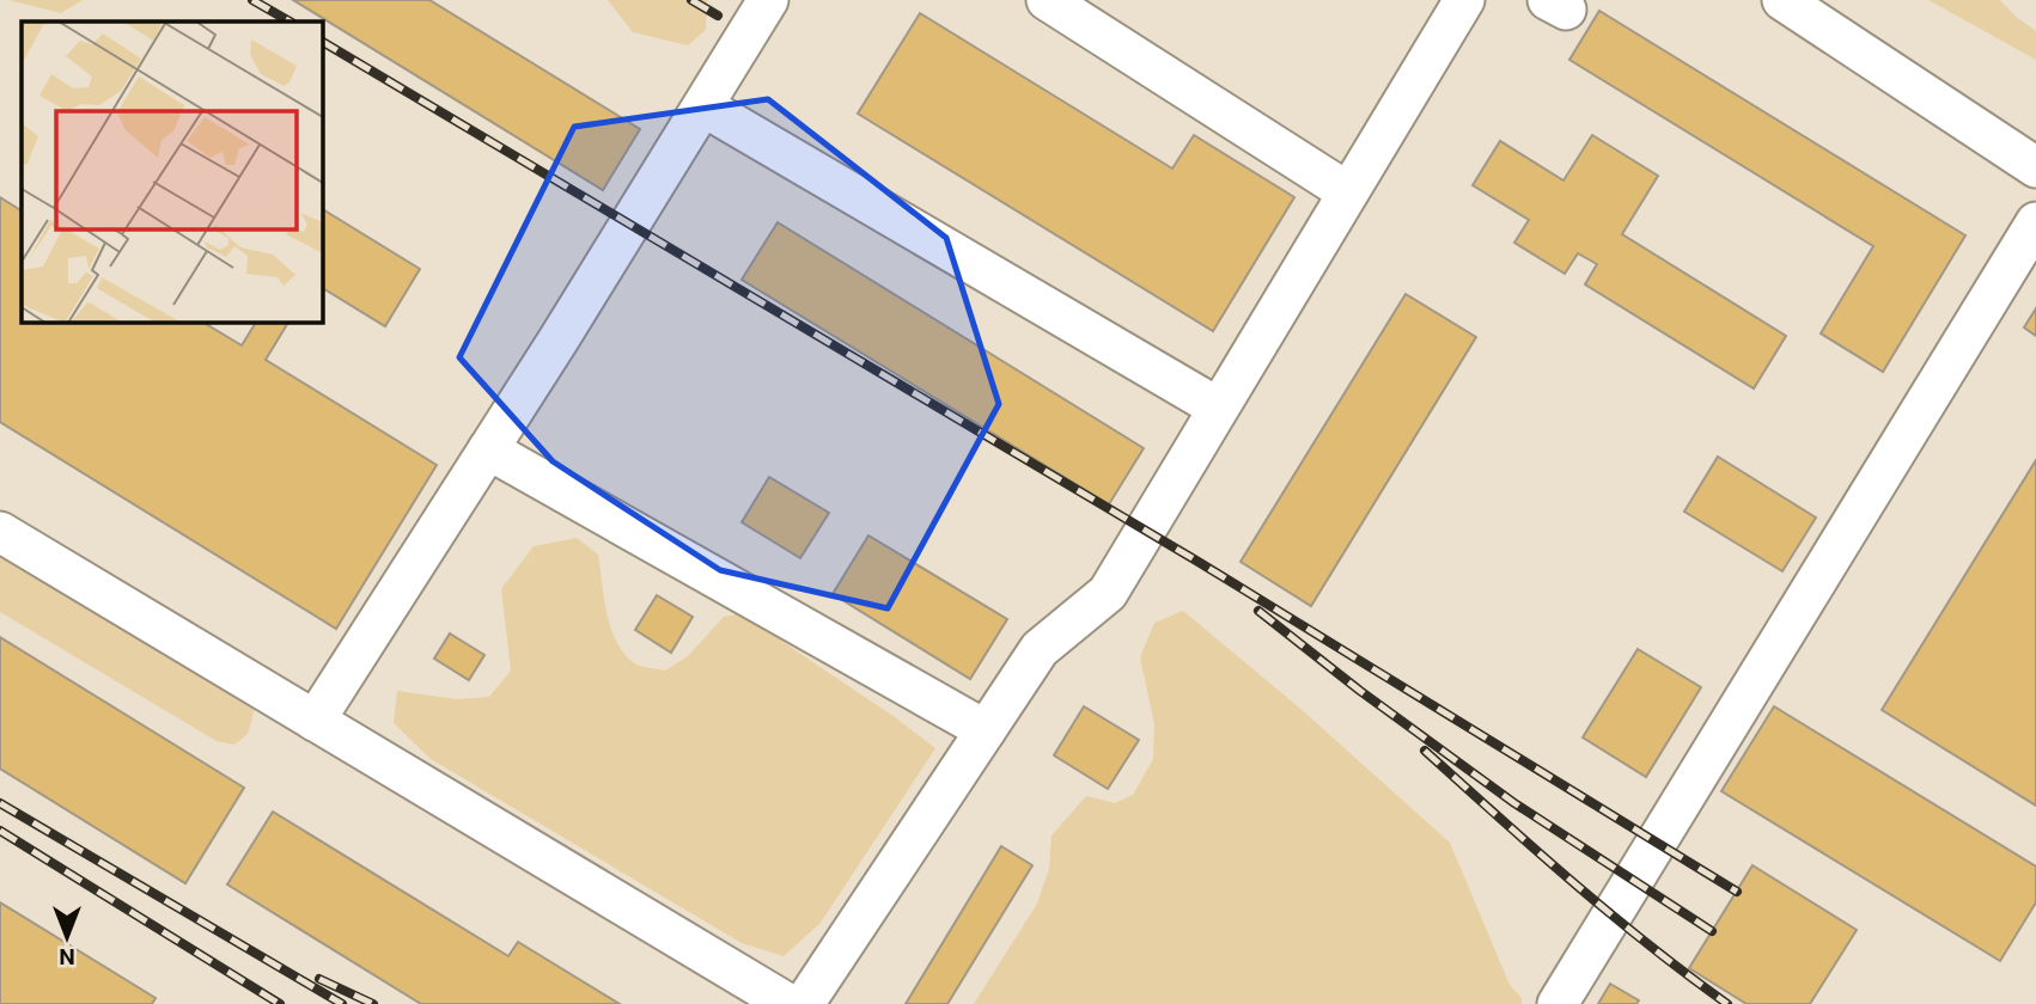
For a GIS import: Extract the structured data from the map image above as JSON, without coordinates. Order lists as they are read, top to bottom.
{
  "north": "bottom"
}
